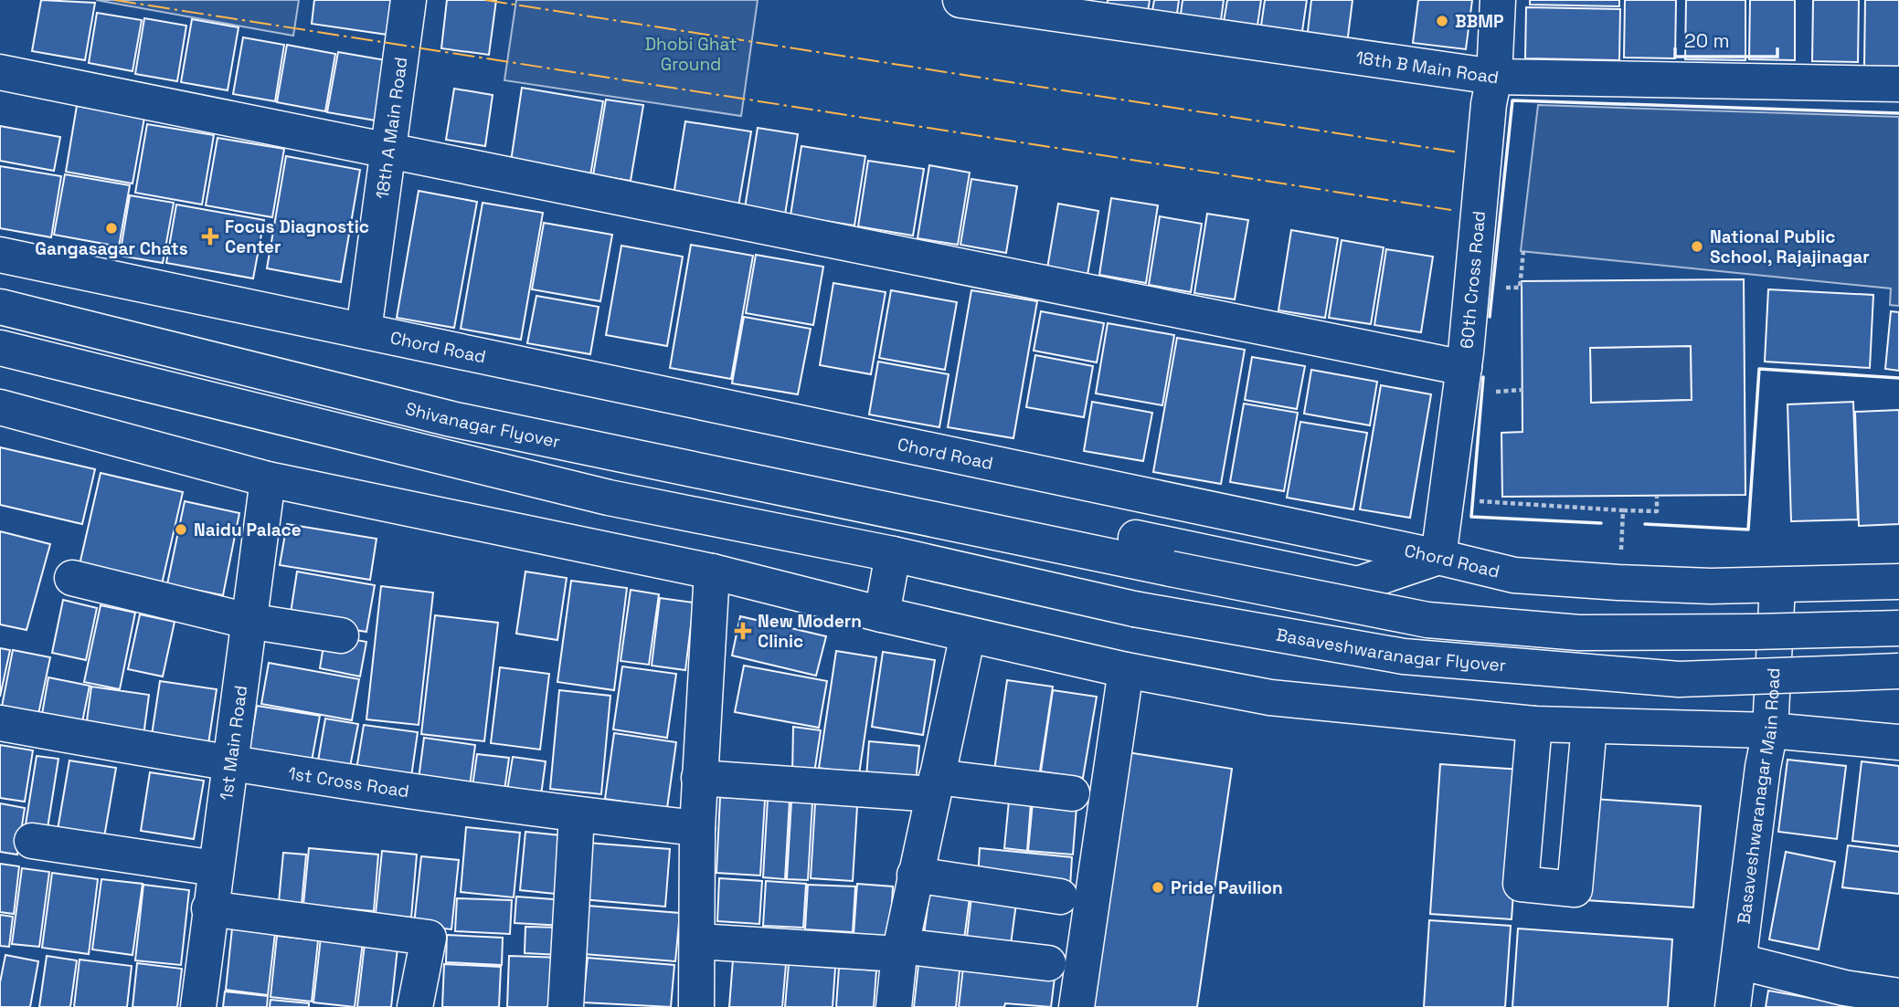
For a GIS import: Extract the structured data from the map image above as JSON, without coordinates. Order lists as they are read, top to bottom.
{
  "streets": {
    "street": [
      "18th B Main Road",
      "18th A Main Road",
      "60th Cross Road",
      "Chord Road",
      "Shivanagar Flyover",
      "Basaveshwaranagar Flyover",
      "1st Main Road",
      "1st Cross Road",
      "Basaveshwaranagar Main Road"
    ]
  },
  "crossings": [
    ["18th B Main Road", "60th Cross Road"],
    ["18th A Main Road", "Chord Road"],
    ["60th Cross Road", "Chord Road"],
    ["Chord Road", "Basaveshwaranagar Main Road"],
    ["Shivanagar Flyover", "Basaveshwaranagar Flyover"],
    ["1st Main Road", "1st Cross Road"]
  ],
  "parks": ["Dhobi Ghat Ground"],
  "places": {
    "other": [
      "BBMP",
      "Gangasagar Chats",
      "National Public School, Rajajinagar",
      "Naidu Palace",
      "Pride Pavilion"
    ],
    "health": ["Focus Diagnostic Center", "New Modern Clinic"]
  },
  "scale_bar": "20 m"
}
